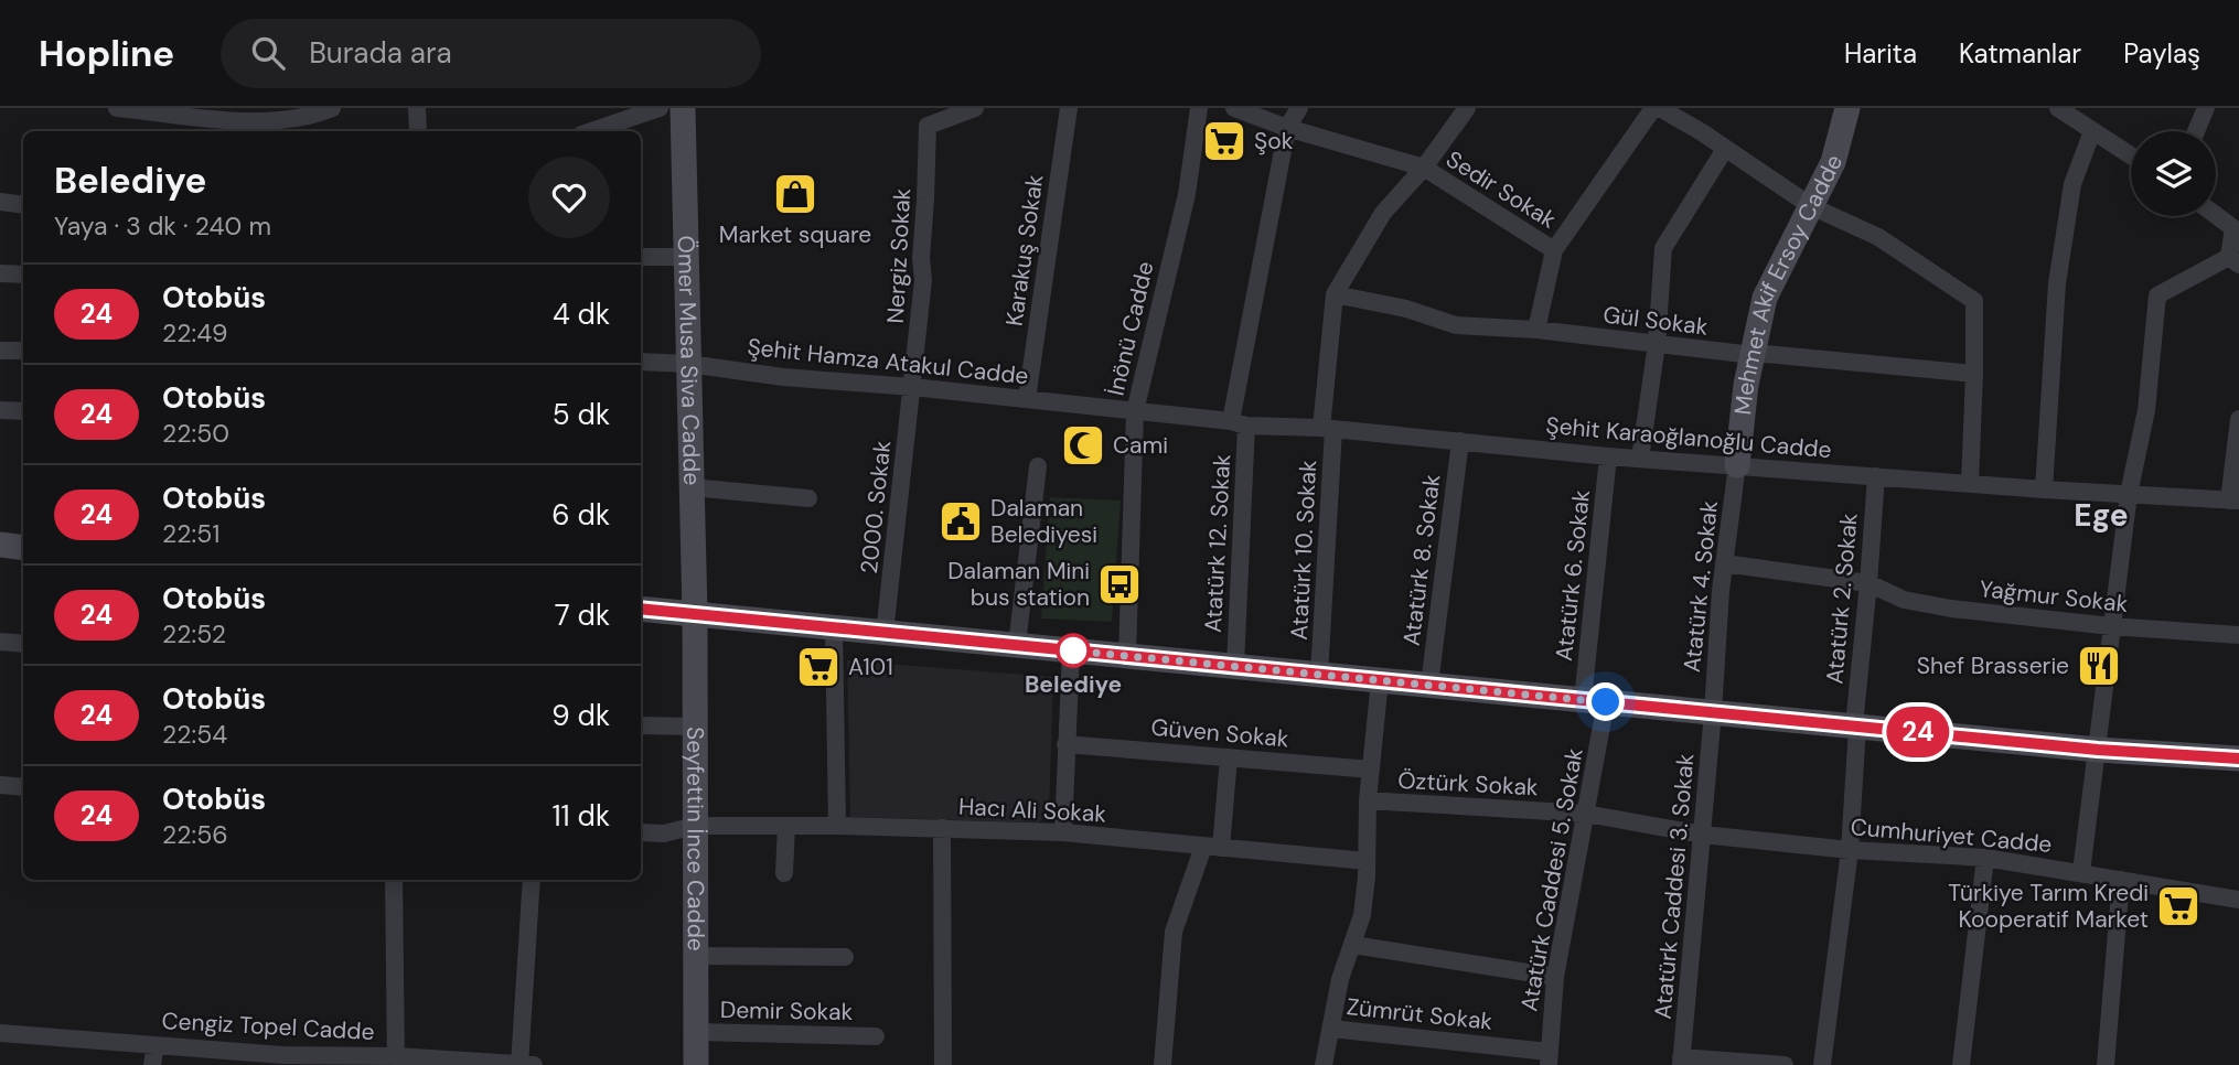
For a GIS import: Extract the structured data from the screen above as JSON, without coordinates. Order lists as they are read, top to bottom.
{
  "streets": {
    "main road": ["Mehmet Akif Ersoy Cadde", "Ömer Musa Siva Cadde", "Seyfettin İnce Cadde"],
    "street": [
      "Sedir Sokak",
      "Karakuş Sokak",
      "Nergiz Sokak",
      "Gül Sokak",
      "İnönü Cadde",
      "Şehit Hamza Atakul Cadde",
      "Şehit Karaoğlanoğlu Cadde",
      "2000. Sokak",
      "Atatürk 12. Sokak",
      "Atatürk 10. Sokak",
      "Atatürk 8. Sokak",
      "Atatürk 6. Sokak",
      "Atatürk 4. Sokak",
      "Yağmur Sokak",
      "Atatürk 2. Sokak",
      "Güven Sokak",
      "Öztürk Sokak",
      "Hacı Ali Sokak",
      "Cumhuriyet Cadde",
      "Atatürk Caddesi 5. Sokak",
      "Atatürk Caddesi 3. Sokak",
      "Demir Sokak",
      "Zümrüt Sokak",
      "Cengiz Topel Cadde"
    ]
  },
  "crossings": [
    ["Sedir Sokak", "Atatürk 12. Sokak"],
    ["Karakuş Sokak", "Şehit Hamza Atakul Cadde"],
    ["Nergiz Sokak", "Şehit Hamza Atakul Cadde"],
    ["Nergiz Sokak", "2000. Sokak"],
    ["Mehmet Akif Ersoy Cadde", "Gül Sokak"],
    ["Mehmet Akif Ersoy Cadde", "Şehit Karaoğlanoğlu Cadde"],
    ["Mehmet Akif Ersoy Cadde", "Atatürk 4. Sokak"],
    ["Gül Sokak", "Atatürk 10. Sokak"],
    ["İnönü Cadde", "Şehit Hamza Atakul Cadde"],
    ["İnönü Cadde", "Şehit Karaoğlanoğlu Cadde"],
    ["Ömer Musa Siva Cadde", "Şehit Hamza Atakul Cadde"],
    ["Ömer Musa Siva Cadde", "Seyfettin İnce Cadde"],
    ["Şehit Hamza Atakul Cadde", "Şehit Karaoğlanoğlu Cadde"],
    ["Şehit Hamza Atakul Cadde", "2000. Sokak"],
    ["Şehit Karaoğlanoğlu Cadde", "Atatürk 12. Sokak"],
    ["Şehit Karaoğlanoğlu Cadde", "Atatürk 10. Sokak"],
    ["Şehit Karaoğlanoğlu Cadde", "Atatürk 8. Sokak"],
    ["Şehit Karaoğlanoğlu Cadde", "Atatürk 6. Sokak"],
    ["Şehit Karaoğlanoğlu Cadde", "Atatürk 4. Sokak"],
    ["Şehit Karaoğlanoğlu Cadde", "Atatürk 2. Sokak"],
    ["Atatürk 6. Sokak", "Atatürk Caddesi 5. Sokak"],
    ["Atatürk 4. Sokak", "Yağmur Sokak"],
    ["Atatürk 4. Sokak", "Atatürk Caddesi 3. Sokak"],
    ["Yağmur Sokak", "Atatürk 2. Sokak"],
    ["Atatürk 2. Sokak", "Cumhuriyet Cadde"],
    ["Öztürk Sokak", "Cumhuriyet Cadde"],
    ["Öztürk Sokak", "Atatürk Caddesi 5. Sokak"],
    ["Öztürk Sokak", "Atatürk Caddesi 3. Sokak"],
    ["Hacı Ali Sokak", "Seyfettin İnce Cadde"],
    ["Cumhuriyet Cadde", "Atatürk Caddesi 3. Sokak"],
    ["Seyfettin İnce Cadde", "Demir Sokak"],
    ["Atatürk Caddesi 5. Sokak", "Zümrüt Sokak"]
  ],
  "districts": ["Ege"],
  "places": {
    "supermarket": ["Şok", "A101", "Türkiye Tarım Kredi Kooperatif Market"],
    "shop": ["Market square"],
    "mosque": ["Cami"],
    "public building": ["Dalaman Belediyesi"],
    "bus stop": ["Dalaman Mini bus station"],
    "other": ["Belediye"],
    "restaurant": ["Shef Brasserie"]
  },
  "lines": ["bus line 24"],
  "page": {
    "header": "Hopline",
    "search": "Burada ara",
    "nav": ["Harita", "Katmanlar", "Paylaş"],
    "on_map": "24",
    "heading": ["Belediye", "Yaya · 3 dk · 240 m"],
    "list": [
      {
        "mark": "24",
        "name": "Otobüs",
        "note": "22:49",
        "value": "4 dk"
      },
      {
        "mark": "24",
        "name": "Otobüs",
        "note": "22:50",
        "value": "5 dk"
      },
      {
        "mark": "24",
        "name": "Otobüs",
        "note": "22:51",
        "value": "6 dk"
      },
      {
        "mark": "24",
        "name": "Otobüs",
        "note": "22:52",
        "value": "7 dk"
      },
      {
        "mark": "24",
        "name": "Otobüs",
        "note": "22:54",
        "value": "9 dk"
      },
      {
        "mark": "24",
        "name": "Otobüs",
        "note": "22:56",
        "value": "11 dk"
      }
    ]
  }
}
